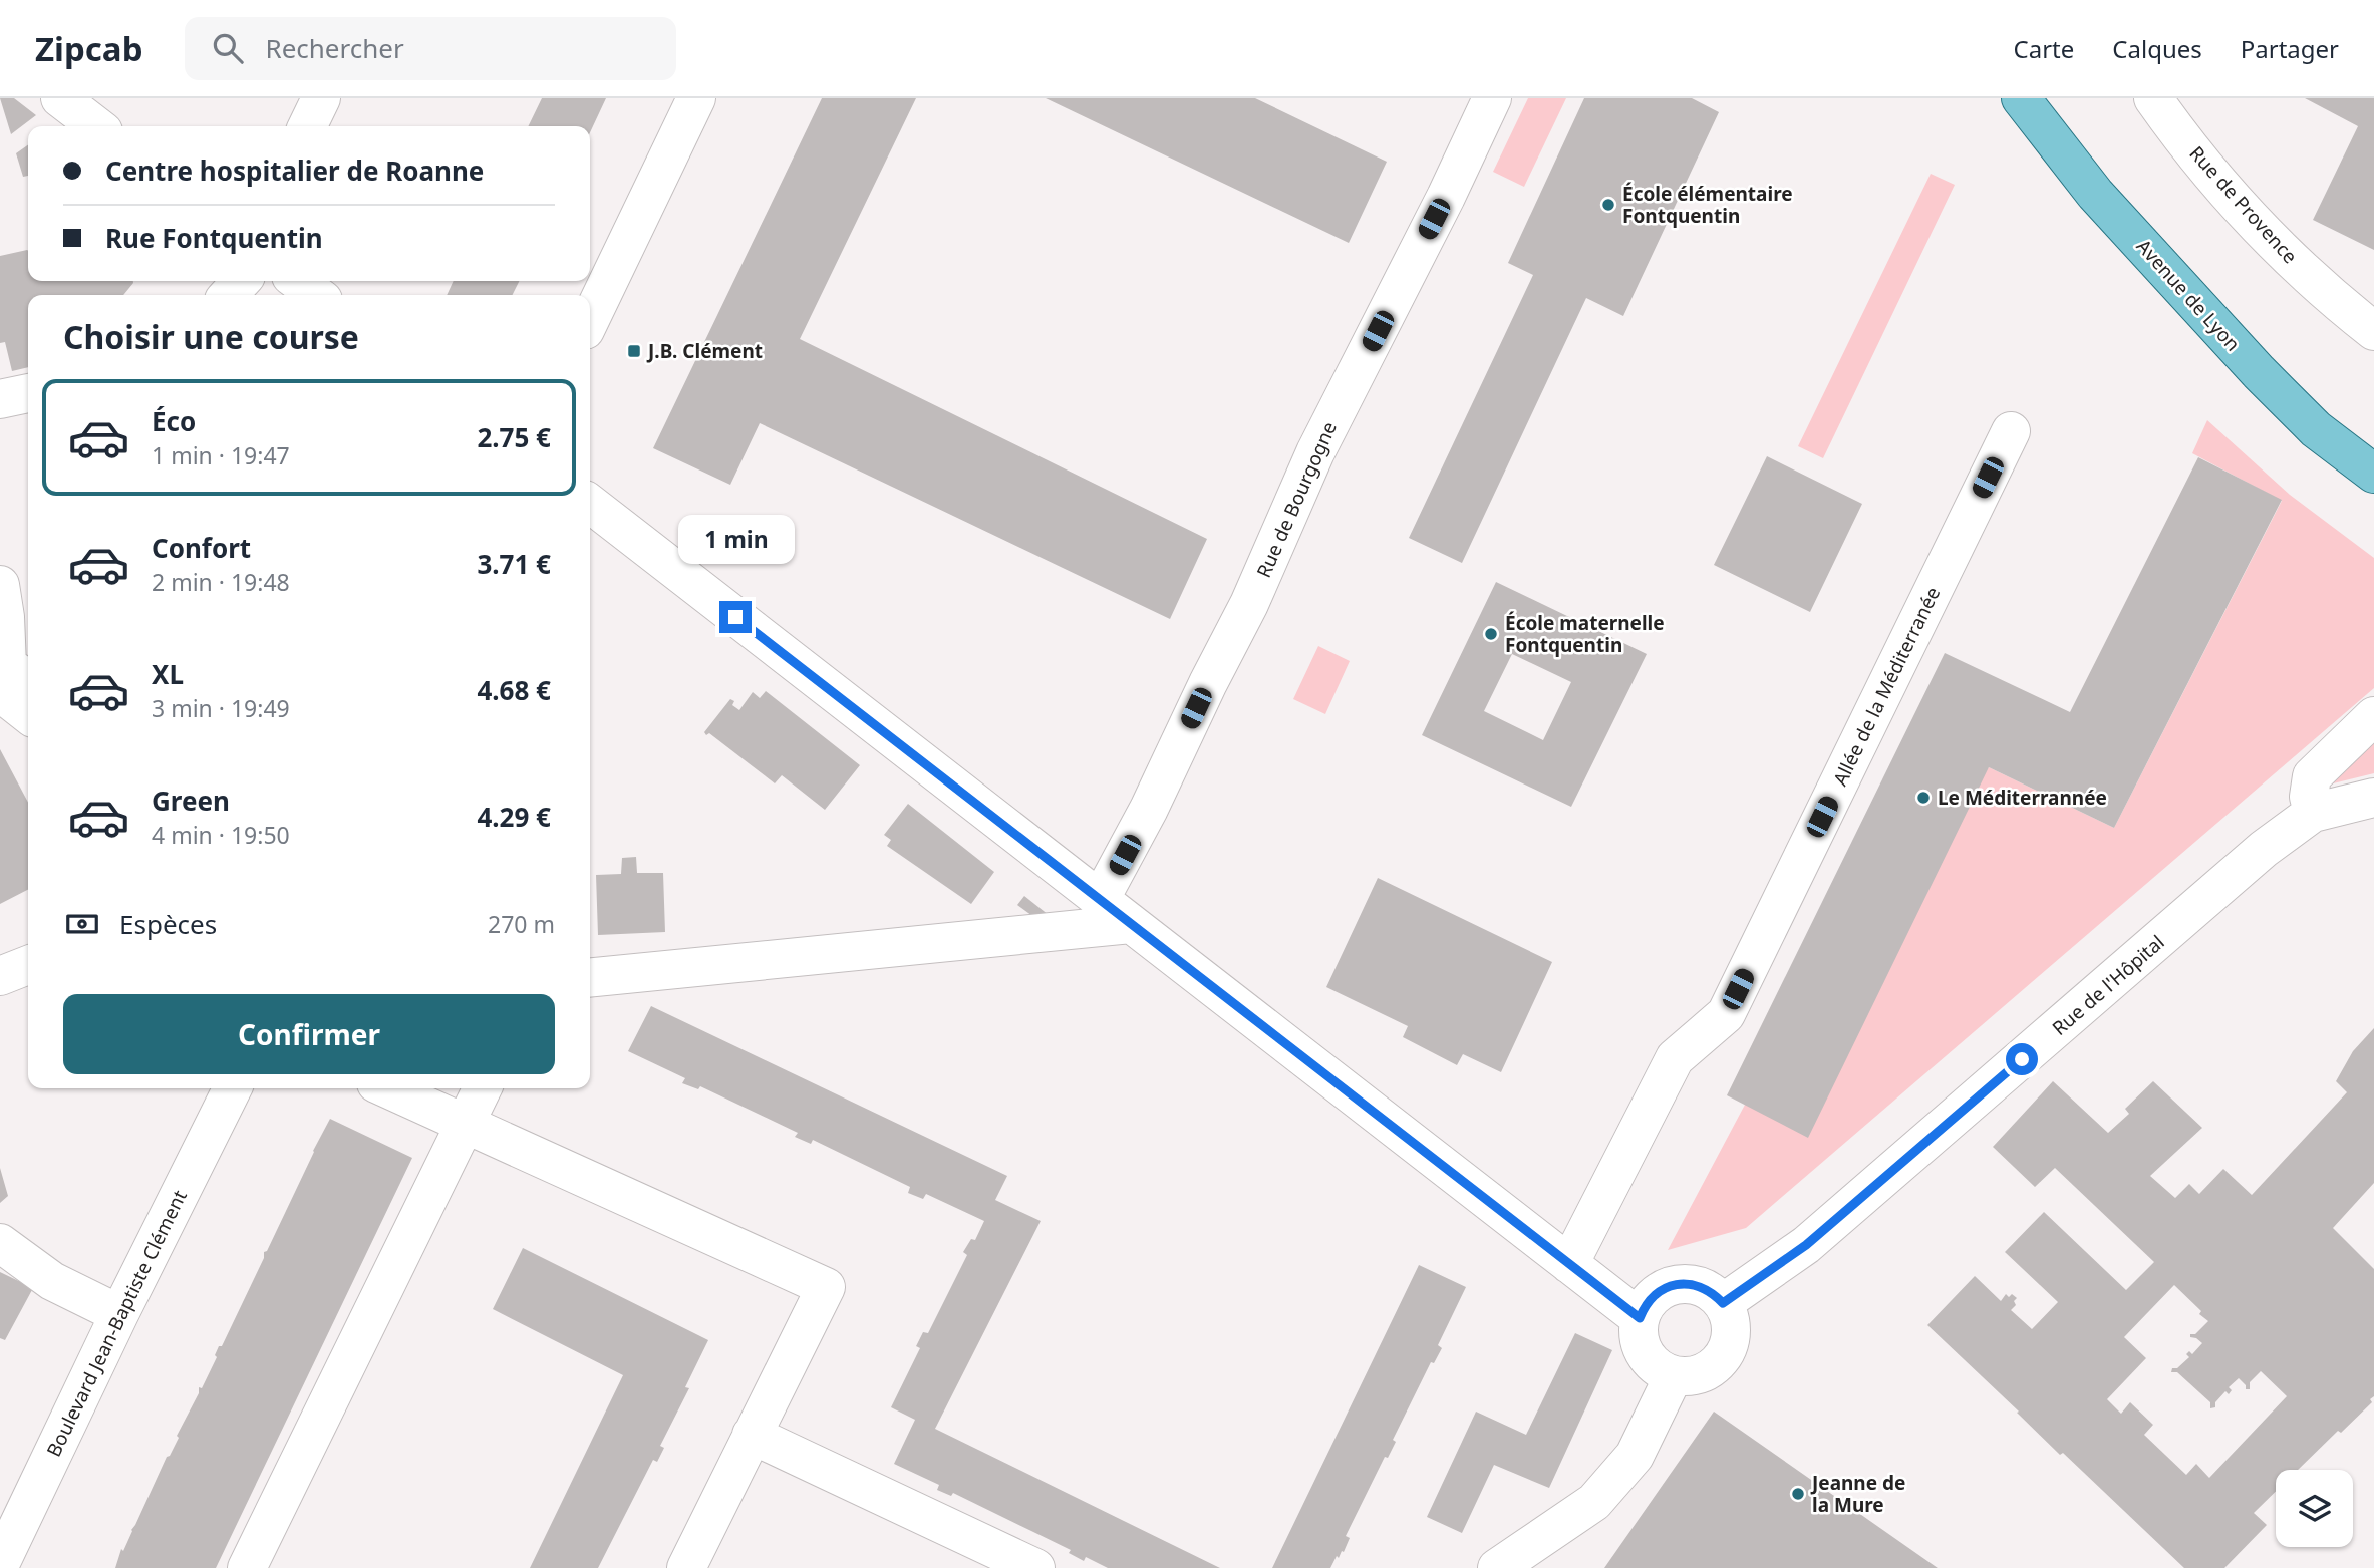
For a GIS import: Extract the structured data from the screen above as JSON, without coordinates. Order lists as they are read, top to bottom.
{
  "streets": {
    "main road": ["Avenue de Lyon"],
    "street": [
      "Rue de Provence",
      "Rue de Bourgogne",
      "Allée de la Méditerranée",
      "Rue de l'Hôpital",
      "Boulevard Jean-Baptiste Clément"
    ]
  },
  "places": {
    "other": [
      "École élémentaire Fontquentin",
      "École maternelle Fontquentin",
      "Le Méditerrannée",
      "Jeanne de la Mure"
    ],
    "transit": ["J.B. Clément"]
  },
  "page": {
    "header": "Zipcab",
    "search": "Rechercher",
    "nav": ["Carte", "Calques", "Partager"],
    "banner": ["Centre hospitalier de Roanne", "Rue Fontquentin"],
    "heading": "Choisir une course",
    "list": [
      {
        "name": "Éco",
        "note": "1 min · 19:47",
        "value": "2.75 €"
      },
      {
        "name": "Confort",
        "note": "2 min · 19:48",
        "value": "3.71 €"
      },
      {
        "name": "XL",
        "note": "3 min · 19:49",
        "value": "4.68 €"
      },
      {
        "name": "Green",
        "note": "4 min · 19:50",
        "value": "4.29 €"
      }
    ],
    "bubble": "1 min",
    "pay": ["Espèces", "270 m"],
    "buttons": "Confirmer"
  }
}
